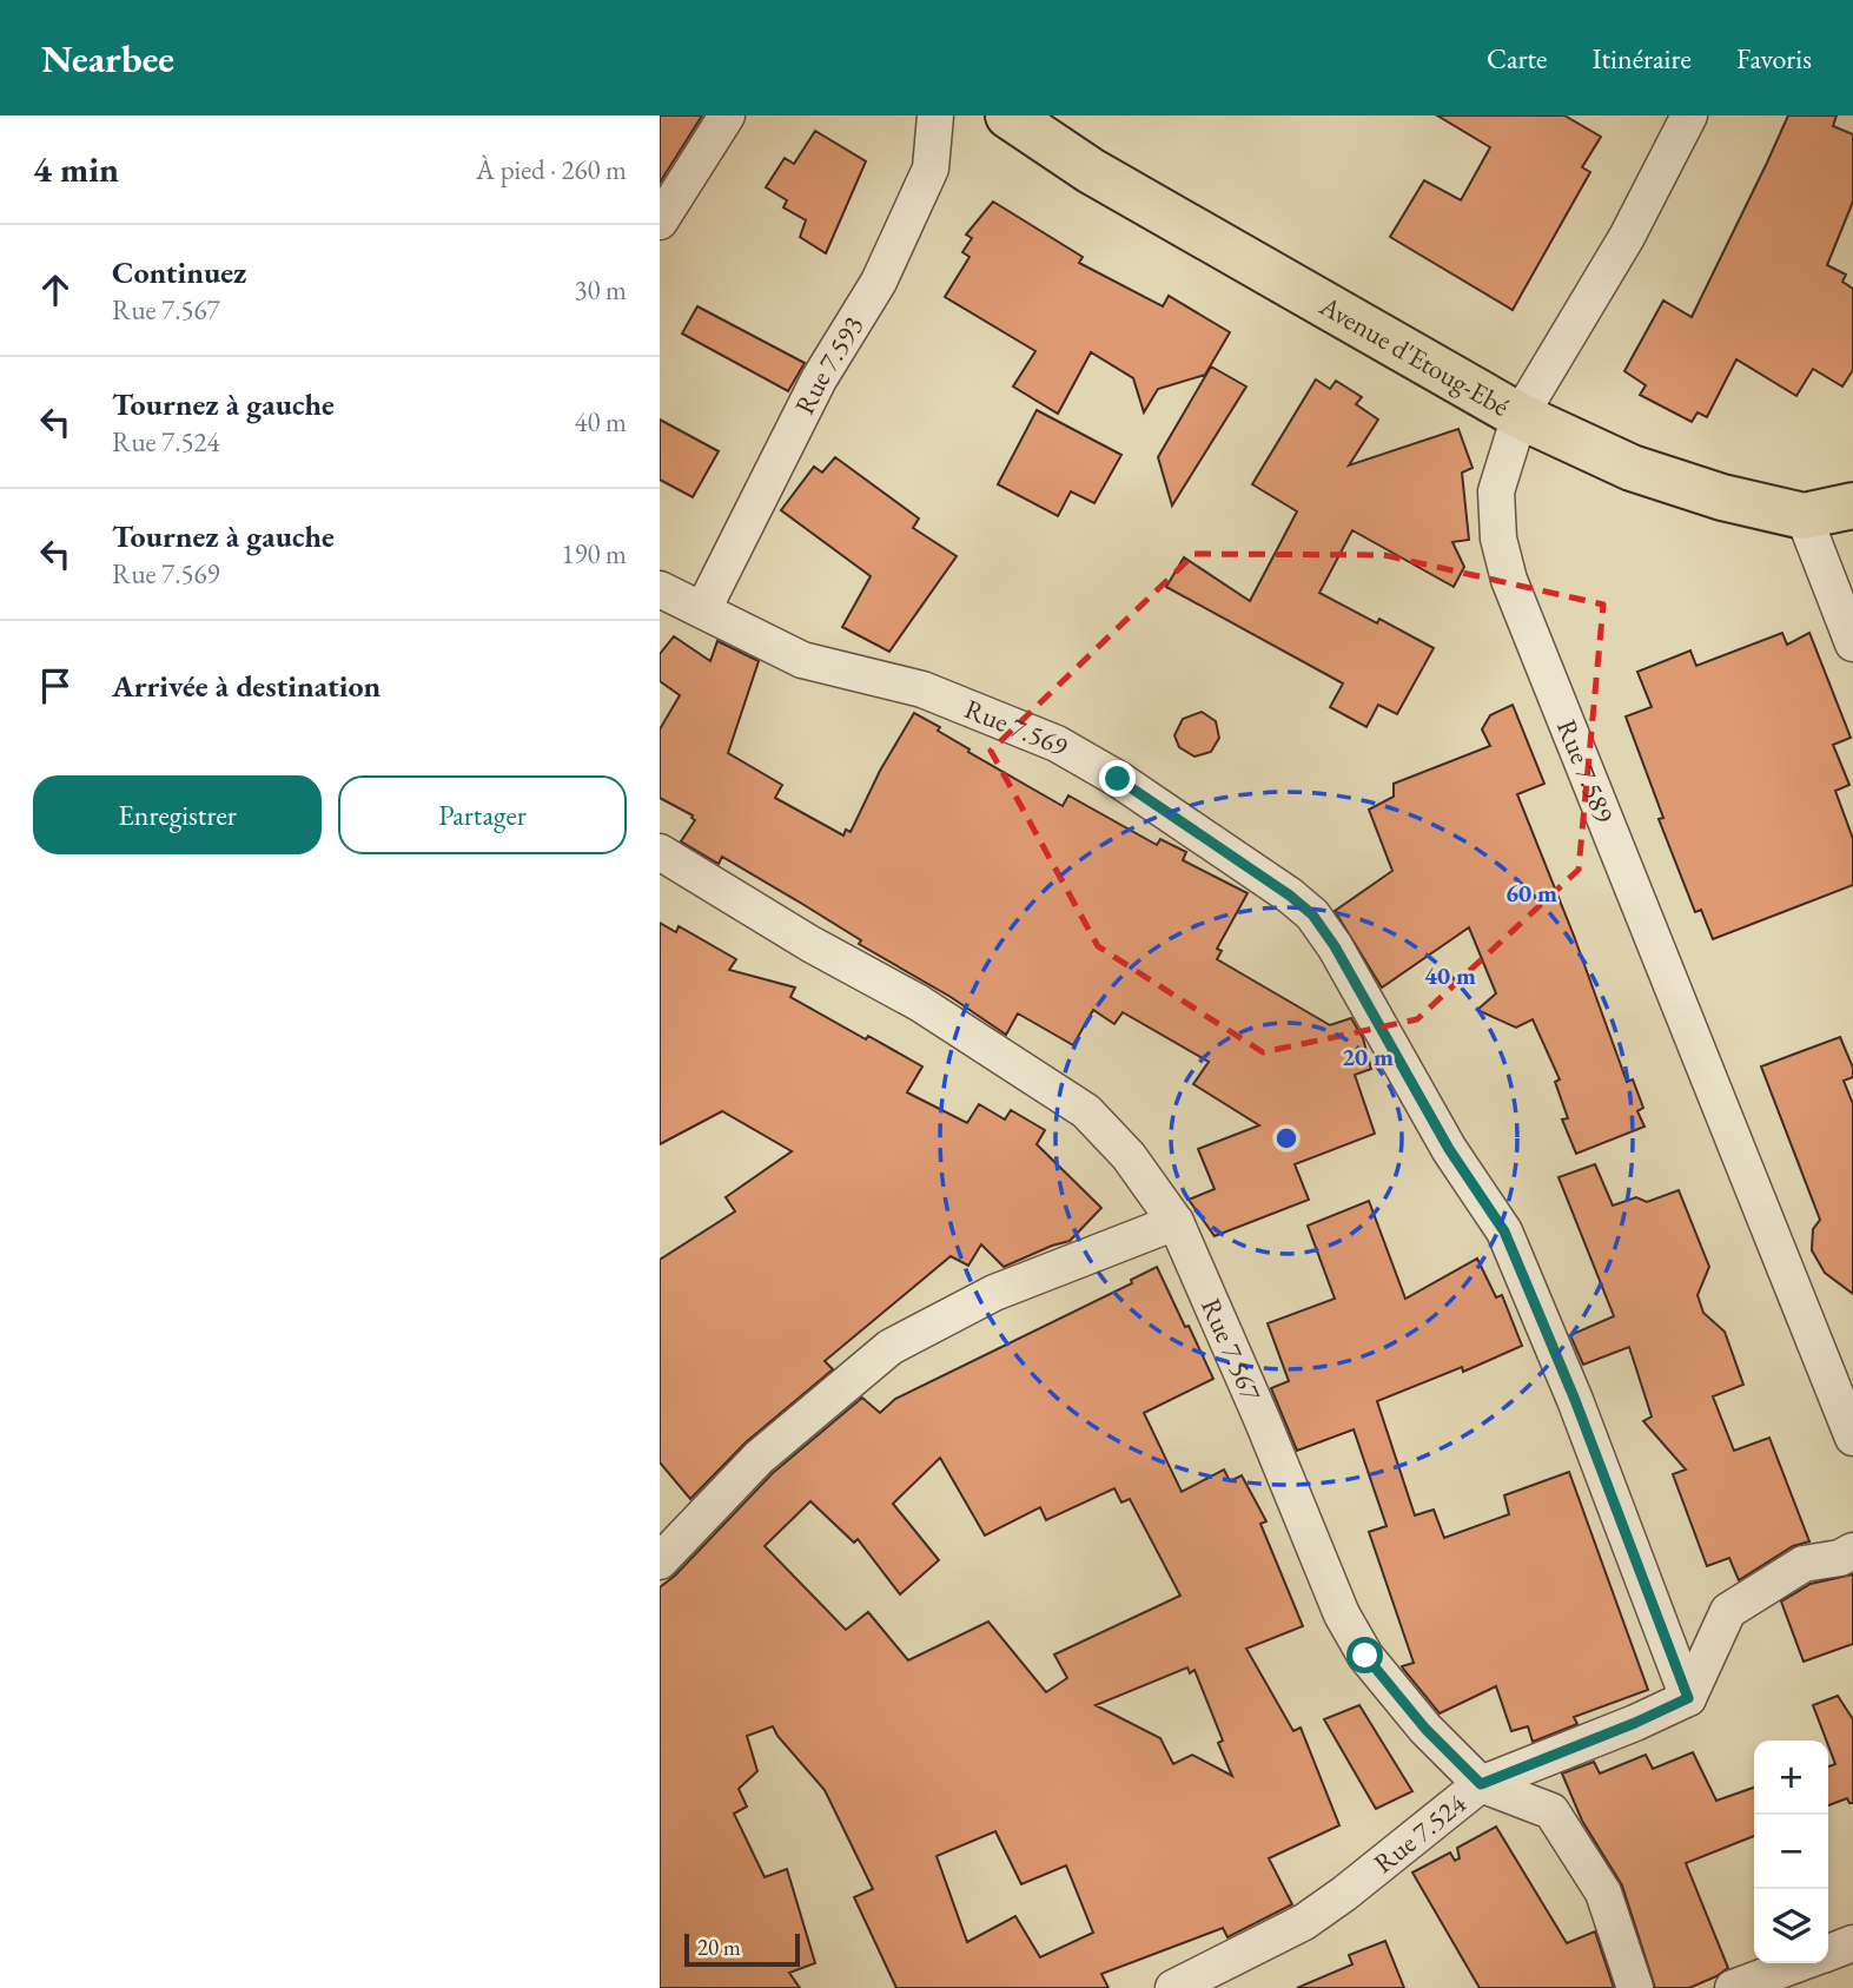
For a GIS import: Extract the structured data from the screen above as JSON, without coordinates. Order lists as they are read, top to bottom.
{
  "streets": {
    "main road": ["Avenue d'Etoug-Ebé"],
    "street": [
      "Rue 7.593",
      "Rue 7.569",
      "Rue 7.589",
      "Rue 7.567",
      "Rue 7.524"
    ]
  },
  "crossings": [
    ["Avenue d'Etoug-Ebé", "Rue 7.589"],
    ["Rue 7.593", "Rue 7.569"],
    ["Rue 7.569", "Rue 7.524"],
    ["Rue 7.567", "Rue 7.524"]
  ],
  "scale_bar": "20 m",
  "page": {
    "header": "Nearbee",
    "nav": ["Carte", "Itinéraire", "Favoris"],
    "heading": ["4 min", "À pied · 260 m"],
    "list": [
      ["Continuez", "Rue 7.567", "30 m"],
      ["Tournez à gauche", "Rue 7.524", "40 m"],
      ["Tournez à gauche", "Rue 7.569", "190 m"],
      "Arrivée à destination"
    ],
    "buttons": ["Enregistrer", "Partager"],
    "map_buttons": ["+", "−"],
    "scale": "20 m"
  },
  "rings": ["60 m", "40 m", "20 m"]
}
